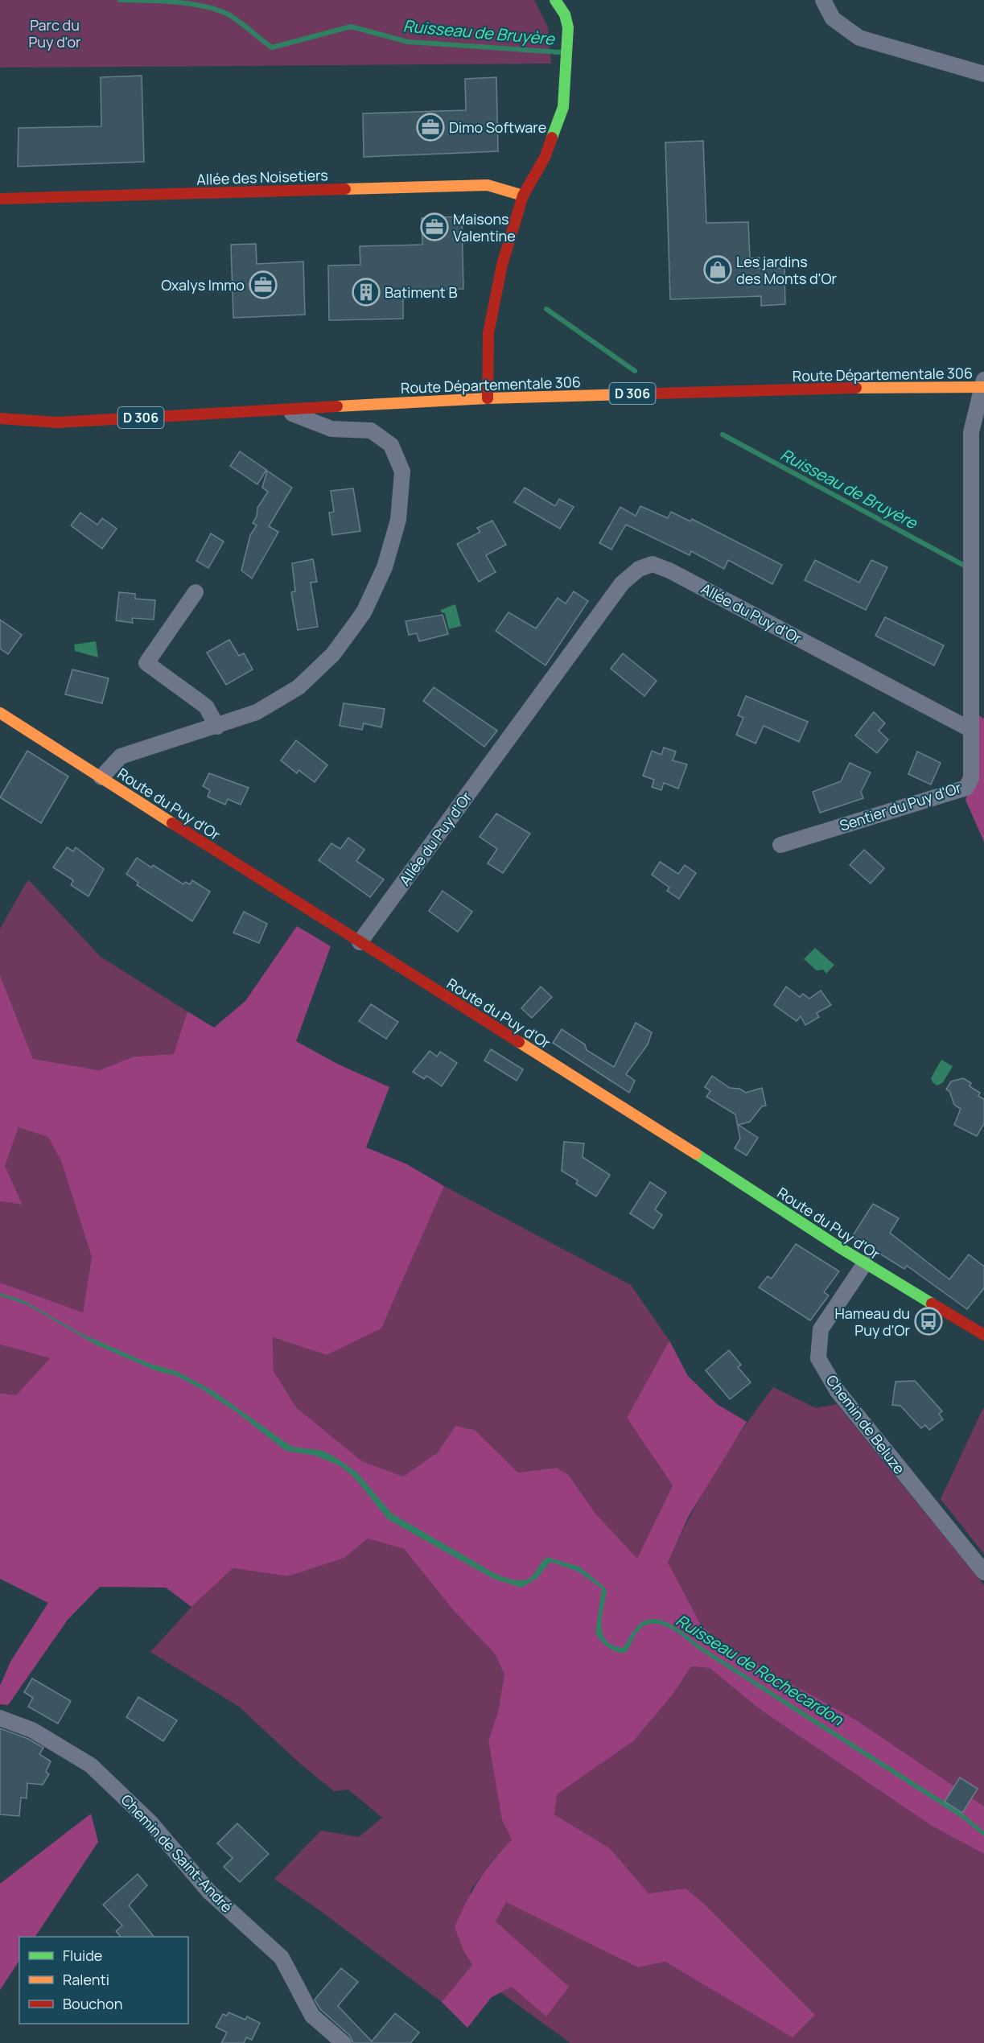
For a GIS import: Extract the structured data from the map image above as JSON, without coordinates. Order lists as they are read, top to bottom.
{
  "streets": {
    "main road": [
      "Allée des Noisetiers",
      "Route Départementale 306",
      "D 306",
      "Route du Puy d'Or"
    ],
    "street": [
      "Allée du Puy d'Or",
      "Sentier du Puy d'Or",
      "Chemin de Beluze",
      "Chemin de Saint-André"
    ]
  },
  "crossings": [
    ["Allée du Puy d'Or", "Route du Puy d'Or"],
    ["Allée du Puy d'Or", "Sentier du Puy d'Or"],
    ["Route du Puy d'Or", "Chemin de Beluze"]
  ],
  "water": ["Ruisseau de Bruyère", "Ruisseau de Rochecardon"],
  "parks": ["Parc du Puy d'or"],
  "places": {
    "office": ["Dimo Software", "Maisons Valentine", "Oxalys Immo"],
    "shop": ["Les jardins des Monts d'Or"],
    "building": ["Batiment B"],
    "bus stop": ["Hameau du Puy d'Or"]
  },
  "legend": ["Fluide", "Ralenti", "Bouchon"]
}
